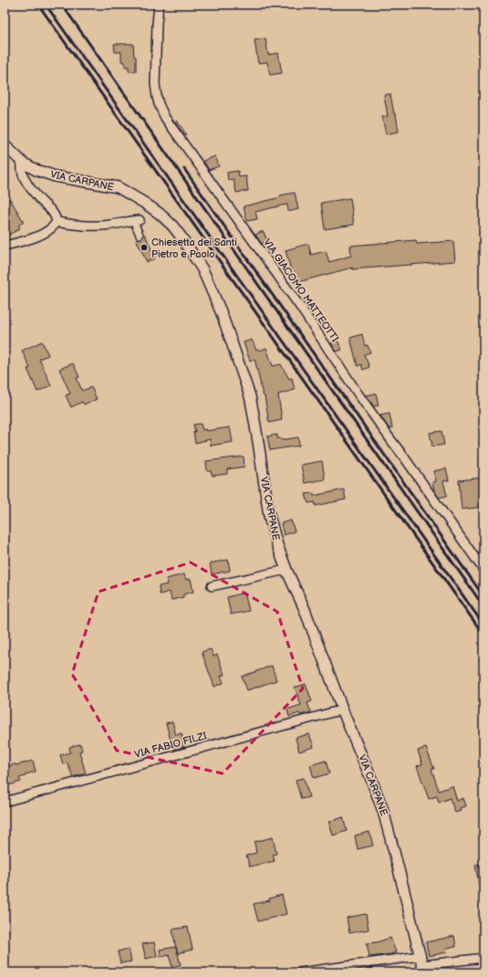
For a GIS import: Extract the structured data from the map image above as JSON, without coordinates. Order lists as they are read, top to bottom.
{
  "streets": {
    "street": ["VIA CARPANE", "VIA GIACOMO MATTEOTTI", "VIA FABIO FILZI"]
  },
  "crossings": [
    ["VIA CARPANE", "VIA FABIO FILZI"]
  ],
  "places": ["Chiesetta dei Santi Pietro e Paolo"]
}
